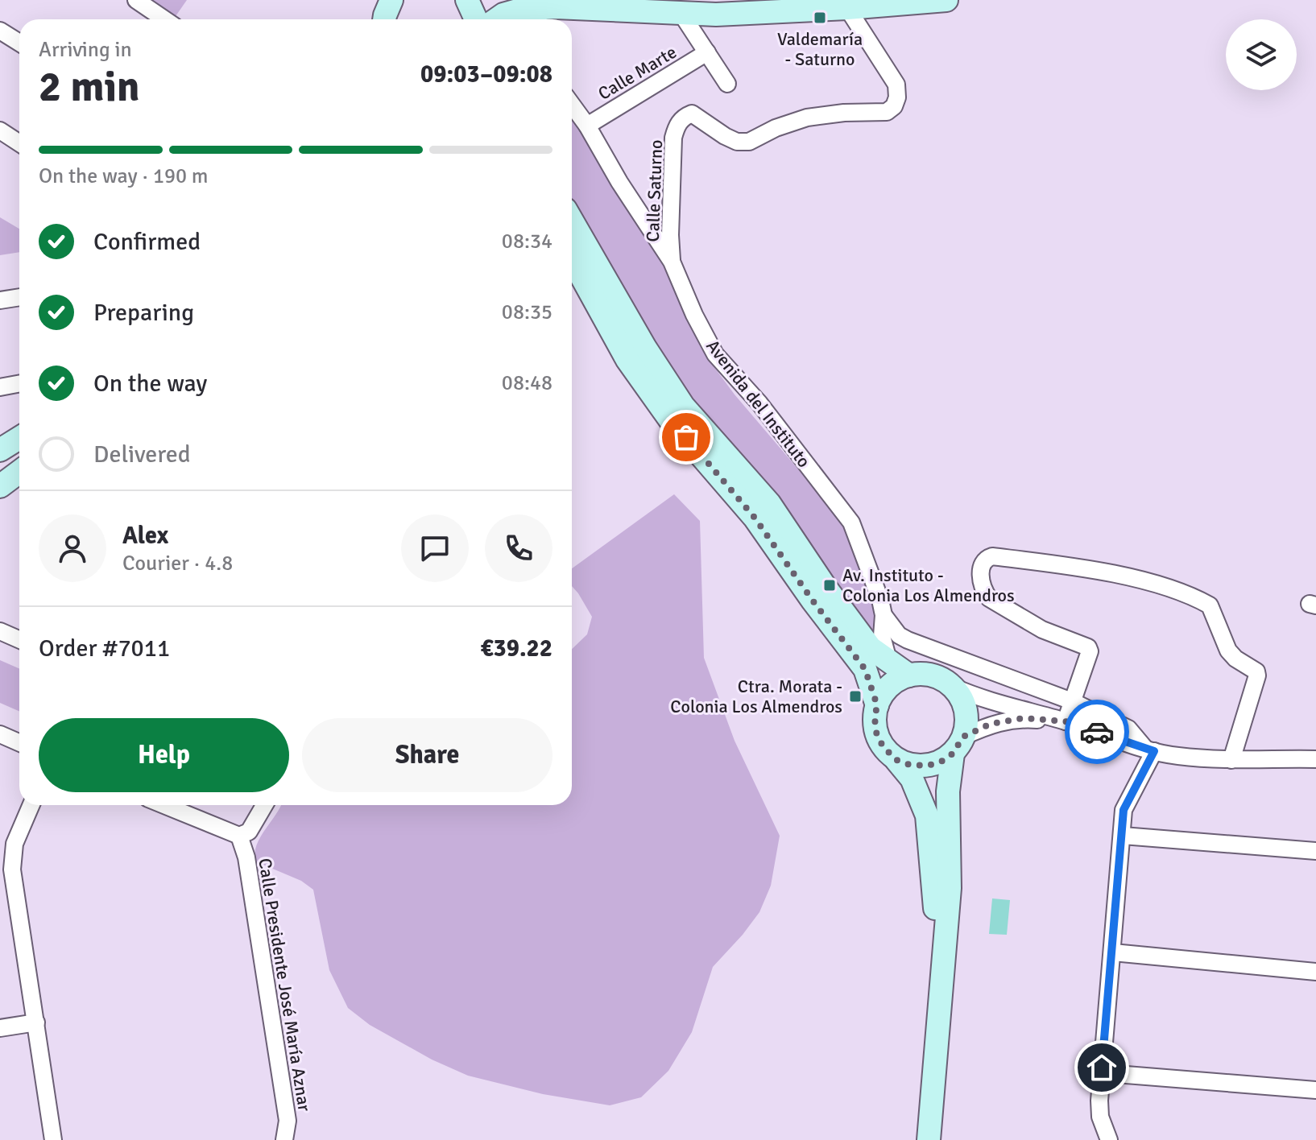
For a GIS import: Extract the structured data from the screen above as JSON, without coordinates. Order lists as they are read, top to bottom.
{
  "streets": {
    "street": [
      "Calle Marte",
      "Calle Saturno",
      "Avenida del Instituto",
      "Calle Presidente José María Aznar"
    ]
  },
  "crossings": [
    ["Calle Marte", "Avenida del Instituto"],
    ["Calle Saturno", "Avenida del Instituto"]
  ],
  "places": {
    "transit": ["Valdemaría - Saturno", "Av. Instituto - Colonia Los Almendros", "Ctra. Morata - Colonia Los Almendros"]
  },
  "page": {
    "heading": ["2 min", "Arriving in", "09:03–09:08"],
    "panel": [
      "Alex",
      "Courier · 4.8",
      "Order #7011",
      "€39.22"
    ],
    "bar": "On the way · 190 m",
    "list": [
      ["Confirmed", "08:34"],
      ["Preparing", "08:35"],
      ["On the way", "08:48"],
      "Delivered"
    ],
    "buttons": ["Help", "Share"]
  }
}
